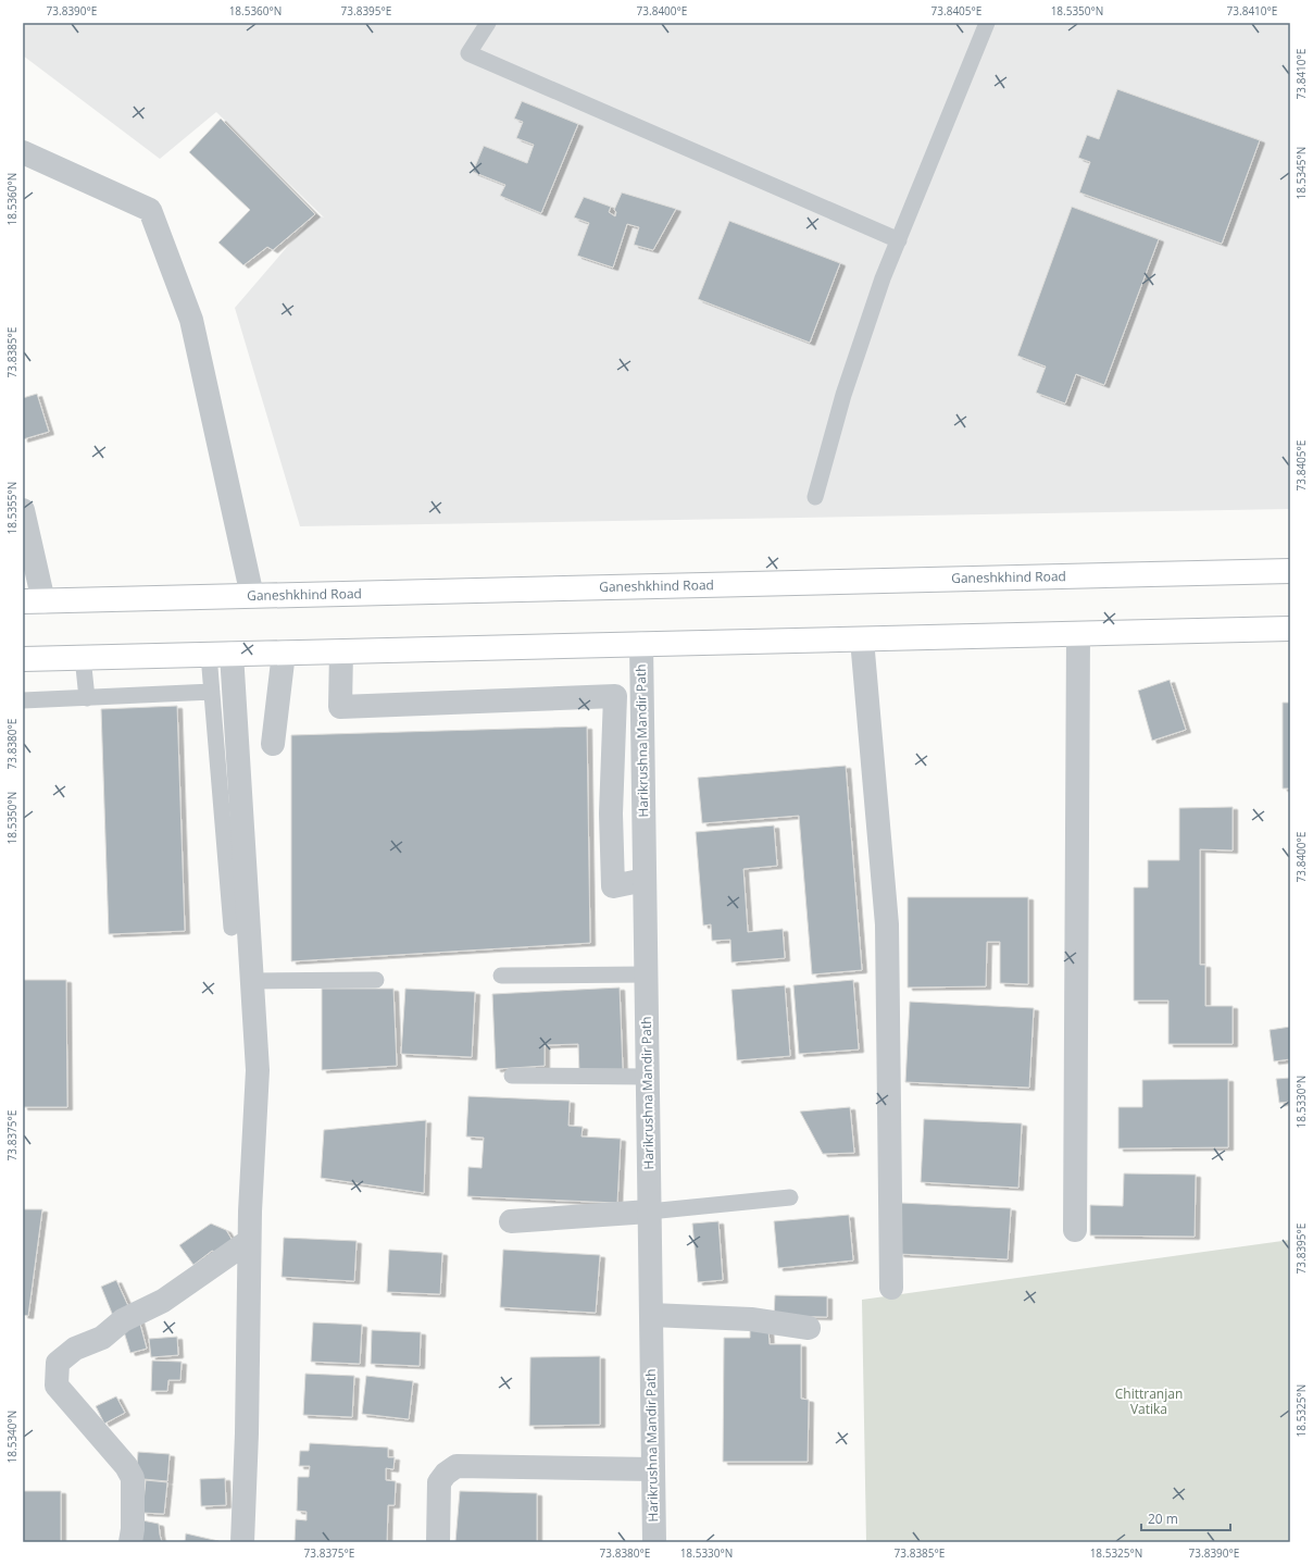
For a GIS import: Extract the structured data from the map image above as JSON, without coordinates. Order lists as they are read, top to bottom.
{
  "streets": {
    "main road": ["Ganeshkhind Road"],
    "street": ["Harikrushna Mandir Path"]
  },
  "parks": ["Chittranjan Vatika"],
  "scale_bar": "20 m",
  "coordinates": [
    "73.8390°E",
    "18.5360°N",
    "73.8395°E",
    "73.8400°E",
    "73.8405°E",
    "18.5350°N",
    "73.8410°E",
    "18.5345°N",
    "73.8385°E",
    "18.5355°N",
    "73.8380°E",
    "18.5330°N",
    "73.8375°E",
    "18.5325°N",
    "18.5340°N"
  ]
}
